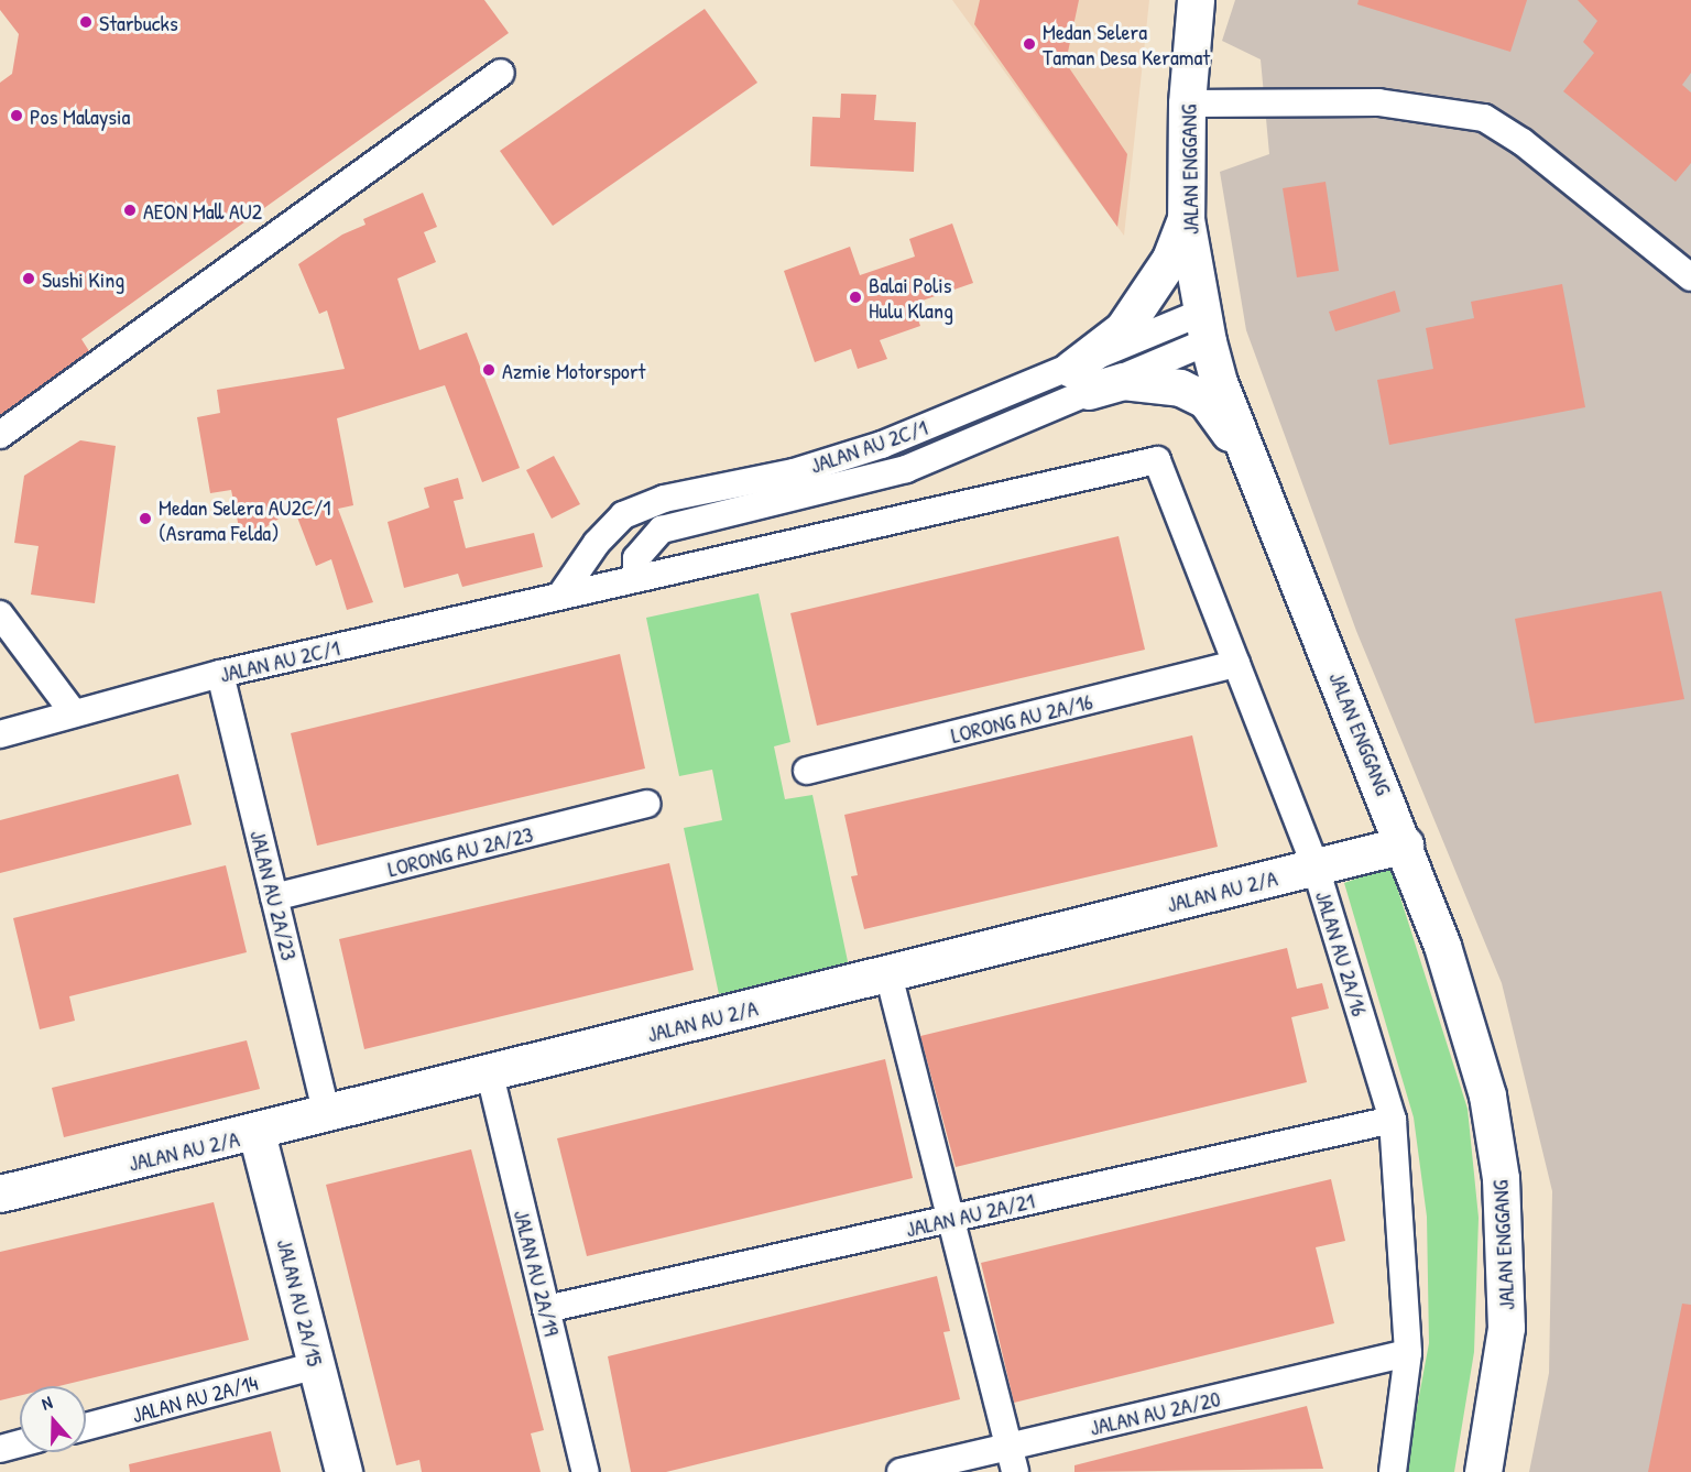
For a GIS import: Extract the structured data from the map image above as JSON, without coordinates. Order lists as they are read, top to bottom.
{
  "streets": {
    "main road": ["JALAN ENGGANG", "JALAN AU 2/A", "JALAN AU 2A/15"],
    "street": [
      "JALAN AU 2C/1",
      "LORONG AU 2A/16",
      "LORONG AU 2A/23",
      "JALAN AU 2A/23",
      "JALAN AU 2A/16",
      "JALAN AU 2A/21",
      "JALAN AU 2A/19",
      "JALAN AU 2A/14",
      "JALAN AU 2A/20"
    ]
  },
  "crossings": [
    ["JALAN ENGGANG", "JALAN AU 2C/1"],
    ["JALAN ENGGANG", "JALAN AU 2/A"],
    ["JALAN AU 2C/1", "JALAN AU 2A/23"],
    ["JALAN AU 2C/1", "JALAN AU 2A/16"],
    ["LORONG AU 2A/16", "JALAN AU 2A/16"],
    ["LORONG AU 2A/23", "JALAN AU 2A/23"],
    ["JALAN AU 2/A", "JALAN AU 2A/23"],
    ["JALAN AU 2/A", "JALAN AU 2A/16"],
    ["JALAN AU 2/A", "JALAN AU 2A/19"],
    ["JALAN AU 2/A", "JALAN AU 2A/15"],
    ["JALAN AU 2A/16", "JALAN AU 2A/21"],
    ["JALAN AU 2A/16", "JALAN AU 2A/20"],
    ["JALAN AU 2A/21", "JALAN AU 2A/19"],
    ["JALAN AU 2A/15", "JALAN AU 2A/14"]
  ],
  "places": [
    "Starbucks",
    "Medan Selera Taman Desa Keramat",
    "Pos Malaysia",
    "AEON Mall AU2",
    "Sushi King",
    "Balai Polis Hulu Klang",
    "Azmie Motorsport",
    "Medan Selera AU2C/1 (Asrama Felda)"
  ],
  "north": "top"
}
